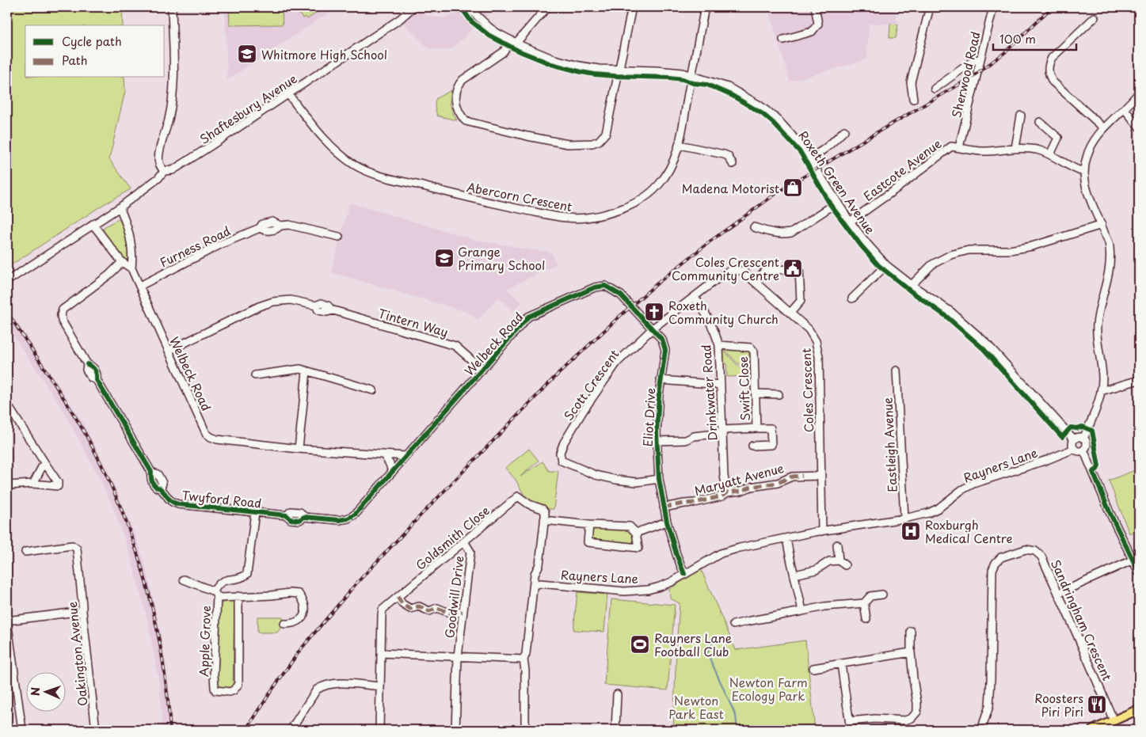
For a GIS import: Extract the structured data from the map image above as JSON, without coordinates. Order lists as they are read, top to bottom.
{
  "streets": {
    "street": [
      "Sherwood Road",
      "Shaftesbury Avenue",
      "Eastcote Avenue",
      "Roxeth Green Avenue",
      "Abercorn Crescent",
      "Furness Road",
      "Tintern Way",
      "Welbeck Road",
      "Scott Crescent",
      "Swift Close",
      "Coles Crescent",
      "Drinkwater Road",
      "Eliot Drive",
      "Eastleigh Avenue",
      "Rayners Lane",
      "Maryatt Avenue",
      "Twyford Road",
      "Goldsmith Close",
      "Goodwill Drive",
      "Sandringham Crescent",
      "Apple Grove",
      "Oakington Avenue"
    ]
  },
  "crossings": [
    ["Sherwood Road", "Eastcote Avenue"],
    ["Shaftesbury Avenue", "Abercorn Crescent"],
    ["Shaftesbury Avenue", "Welbeck Road"],
    ["Eastcote Avenue", "Roxeth Green Avenue"],
    ["Roxeth Green Avenue", "Abercorn Crescent"],
    ["Roxeth Green Avenue", "Rayners Lane"],
    ["Furness Road", "Welbeck Road"],
    ["Tintern Way", "Welbeck Road"],
    ["Welbeck Road", "Scott Crescent"],
    ["Welbeck Road", "Coles Crescent"],
    ["Welbeck Road", "Eliot Drive"],
    ["Welbeck Road", "Twyford Road"],
    ["Scott Crescent", "Coles Crescent"],
    ["Scott Crescent", "Eliot Drive"],
    ["Swift Close", "Drinkwater Road"],
    ["Swift Close", "Eliot Drive"],
    ["Coles Crescent", "Drinkwater Road"],
    ["Coles Crescent", "Eliot Drive"],
    ["Coles Crescent", "Rayners Lane"],
    ["Coles Crescent", "Maryatt Avenue"],
    ["Drinkwater Road", "Maryatt Avenue"],
    ["Eliot Drive", "Rayners Lane"],
    ["Eliot Drive", "Maryatt Avenue"],
    ["Eastleigh Avenue", "Rayners Lane"],
    ["Goldsmith Close", "Goodwill Drive"]
  ],
  "parks": ["Newton Farm Ecology Park", "Newton Park East"],
  "places": {
    "school or university": ["Whitmore High School", "Grange Primary School"],
    "shop": ["Madena Motorist"],
    "public building": ["Coles Crescent Community Centre"],
    "church": ["Roxeth Community Church"],
    "hospital": ["Roxburgh Medical Centre"],
    "sports": ["Rayners Lane Football Club"],
    "restaurant": ["Roosters Piri Piri"]
  },
  "legend": ["Cycle path", "Path"],
  "scale_bar": "100 m",
  "north": "left"
}
